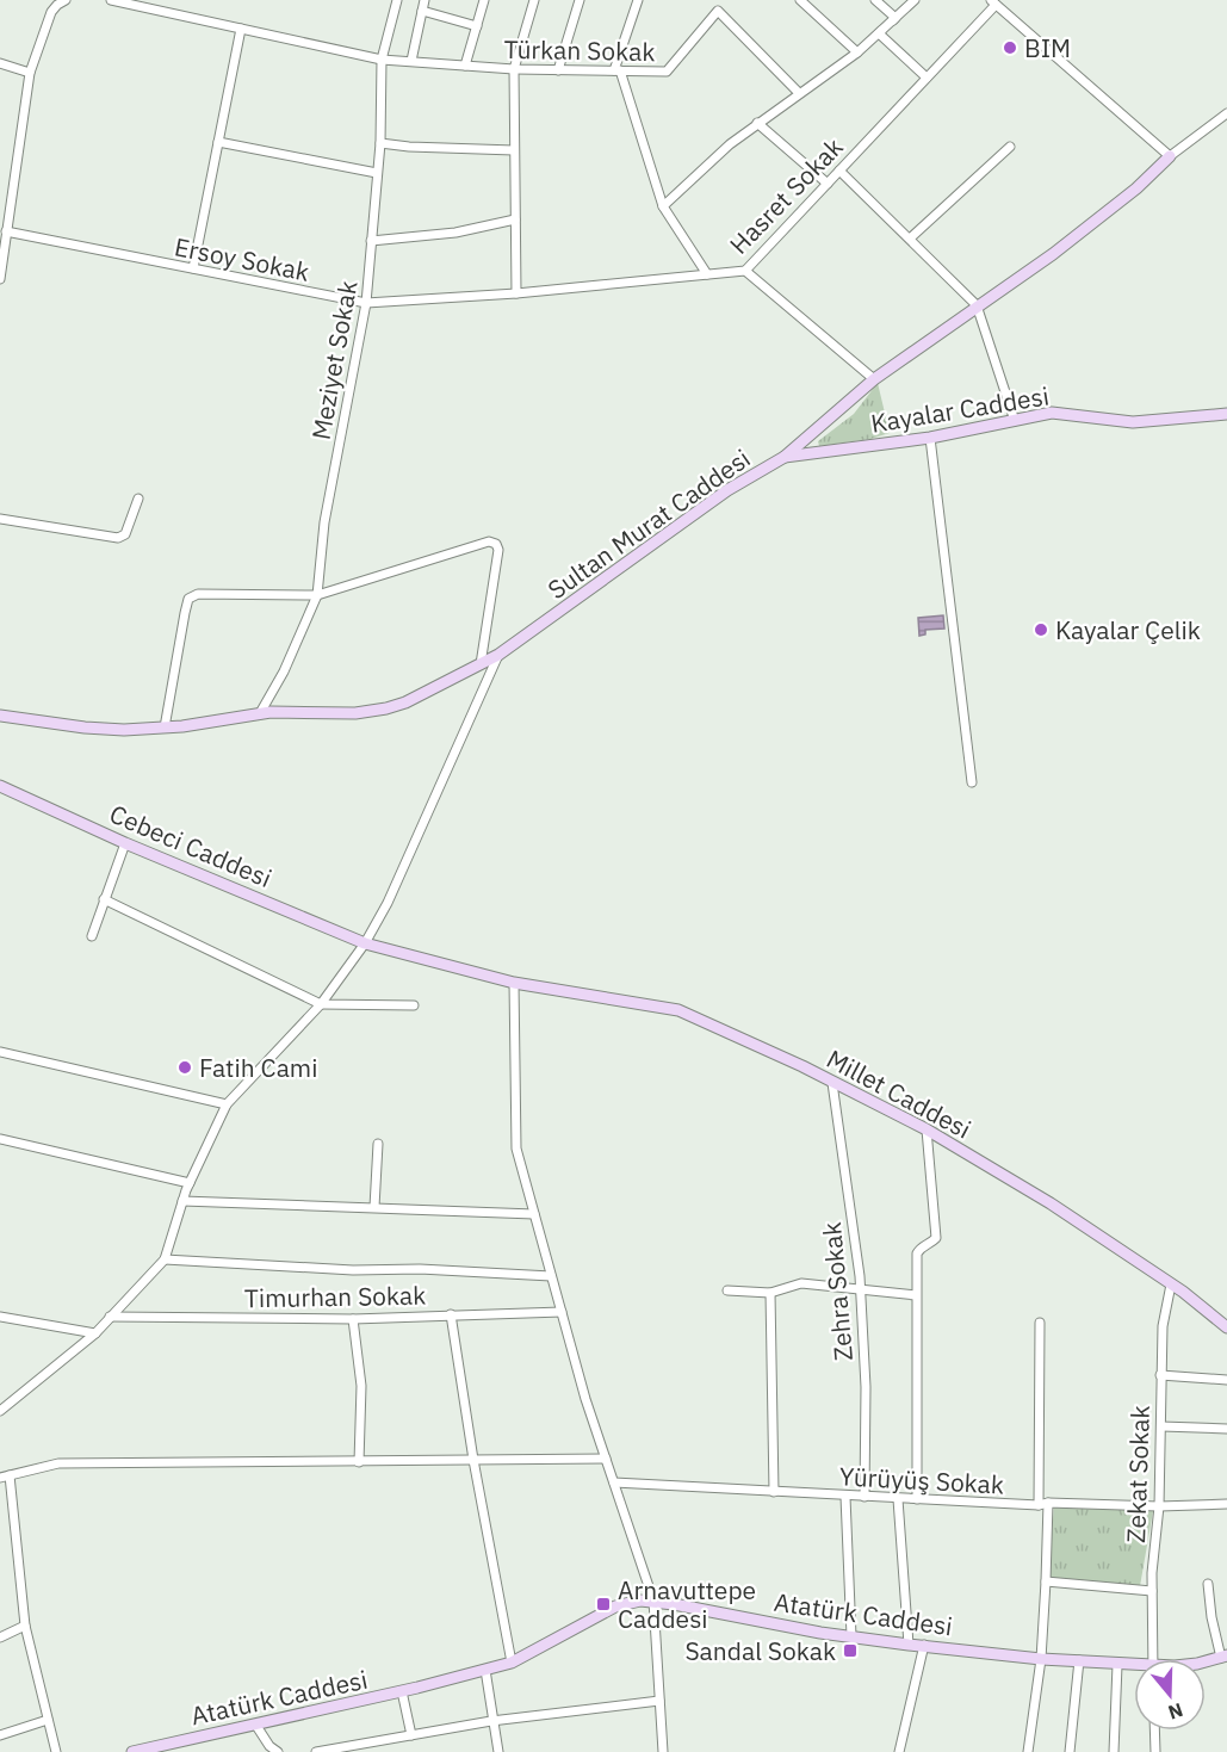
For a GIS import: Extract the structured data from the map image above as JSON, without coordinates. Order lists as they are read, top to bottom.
{
  "streets": {
    "street": [
      "Türkan Sokak",
      "Hasret Sokak",
      "Ersoy Sokak",
      "Meziyet Sokak",
      "Kayalar Caddesi",
      "Sultan Murat Caddesi",
      "Cebeci Caddesi",
      "Millet Caddesi",
      "Zehra Sokak",
      "Timurhan Sokak",
      "Zekat Sokak",
      "Yürüyüş Sokak",
      "Atatürk Caddesi"
    ]
  },
  "crossings": [
    ["Türkan Sokak", "Meziyet Sokak"],
    ["Hasret Sokak", "Ersoy Sokak"],
    ["Ersoy Sokak", "Meziyet Sokak"],
    ["Meziyet Sokak", "Sultan Murat Caddesi"],
    ["Kayalar Caddesi", "Sultan Murat Caddesi"],
    ["Cebeci Caddesi", "Millet Caddesi"],
    ["Millet Caddesi", "Zehra Sokak"],
    ["Millet Caddesi", "Zekat Sokak"],
    ["Zehra Sokak", "Yürüyüş Sokak"],
    ["Zekat Sokak", "Yürüyüş Sokak"]
  ],
  "places": {
    "other": ["BIM", "Kayalar Çelik", "Fatih Cami"],
    "transit": ["Arnavuttepe Caddesi", "Sandal Sokak"]
  },
  "north": "bottom"
}
